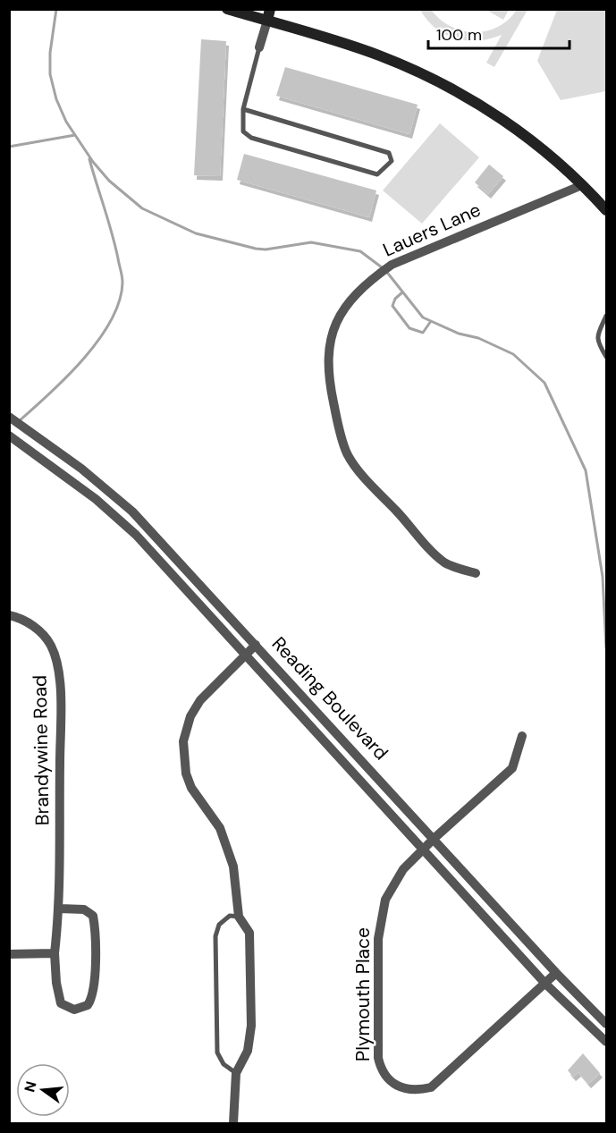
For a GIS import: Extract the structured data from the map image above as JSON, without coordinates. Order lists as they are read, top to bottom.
{
  "streets": {
    "street": [
      "Lauers Lane",
      "Reading Boulevard",
      "Brandywine Road",
      "Plymouth Place"
    ]
  },
  "crossings": [
    ["Reading Boulevard", "Plymouth Place"]
  ],
  "scale_bar": "100 m",
  "north": "left"
}
